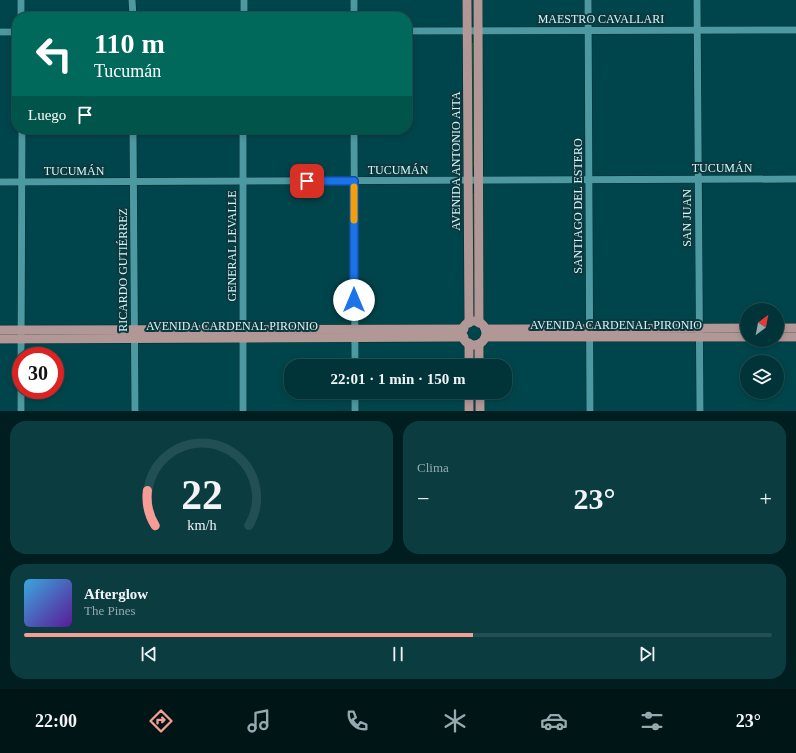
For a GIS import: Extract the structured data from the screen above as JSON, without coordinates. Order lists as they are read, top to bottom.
{
  "streets": {
    "main road": ["AVENIDA ANTONIO AITA", "AVENIDA CARDENAL PIRONIO"],
    "street": [
      "MAESTRO CAVALLARI",
      "TUCUMÁN",
      "SANTIAGO DEL ESTERO",
      "SAN JUAN",
      "GENERAL LEVALLE",
      "RICARDO GUTIÉRREZ"
    ]
  },
  "crossings": [
    ["MAESTRO CAVALLARI", "AVENIDA ANTONIO AITA"],
    ["MAESTRO CAVALLARI", "SANTIAGO DEL ESTERO"],
    ["MAESTRO CAVALLARI", "SAN JUAN"],
    ["AVENIDA ANTONIO AITA", "TUCUMÁN"],
    ["AVENIDA ANTONIO AITA", "AVENIDA CARDENAL PIRONIO"],
    ["TUCUMÁN", "SANTIAGO DEL ESTERO"],
    ["TUCUMÁN", "SAN JUAN"],
    ["TUCUMÁN", "GENERAL LEVALLE"],
    ["TUCUMÁN", "RICARDO GUTIÉRREZ"],
    ["SANTIAGO DEL ESTERO", "AVENIDA CARDENAL PIRONIO"],
    ["SAN JUAN", "AVENIDA CARDENAL PIRONIO"],
    ["GENERAL LEVALLE", "AVENIDA CARDENAL PIRONIO"],
    ["RICARDO GUTIÉRREZ", "AVENIDA CARDENAL PIRONIO"]
  ],
  "north": "top right",
  "page": {
    "turn": ["110 m", "Tucumán"],
    "then": "Luego",
    "limit": "30",
    "trip": "22:01 · 1 min · 150 m",
    "tile": "Clima",
    "heat": ["−", "23°", "+"],
    "song": ["Afterglow", "The Pines"],
    "tabs": ["22:00", "23°"],
    "gauge": ["22", "km/h"]
  }
}
